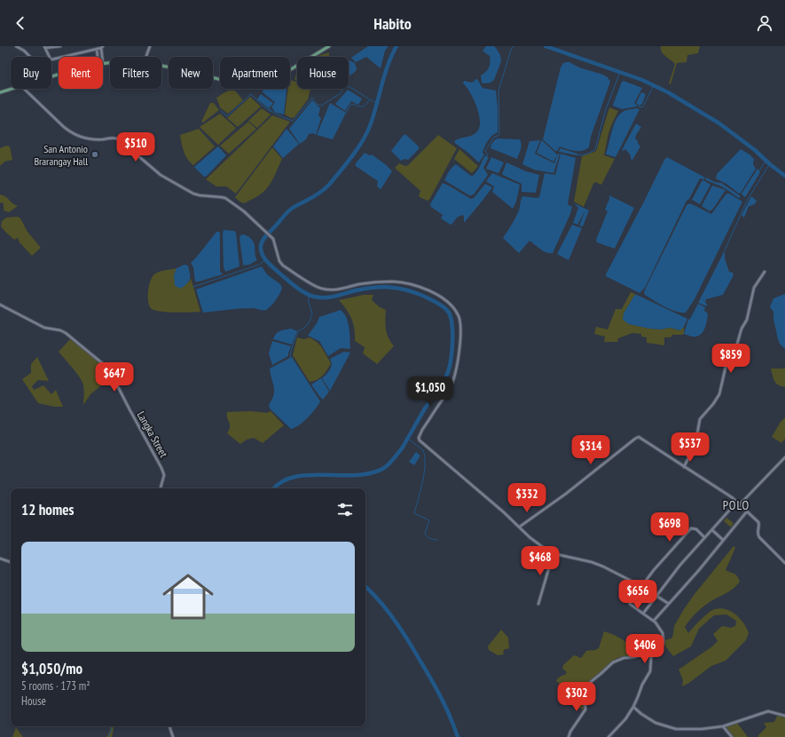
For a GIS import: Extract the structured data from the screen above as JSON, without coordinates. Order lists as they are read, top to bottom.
{
  "streets": {
    "street": ["Langka Street"]
  },
  "districts": ["POLO"],
  "places": ["San Antonio Brarangay Hall"],
  "page": {
    "header": "Habito",
    "chip": [
      "Buy",
      "Rent",
      "Filters",
      "New",
      "Apartment",
      "House"
    ],
    "price": [
      "$510",
      "$859",
      "$647",
      "$1,050",
      "$537",
      "$314",
      "$332",
      "$698",
      "$468",
      "$656",
      "$406",
      "$302"
    ],
    "heading": "12 homes",
    "list": [
      {
        "name": "$1,050/mo",
        "note": "5 rooms · 173 m² · House"
      }
    ]
  }
}
